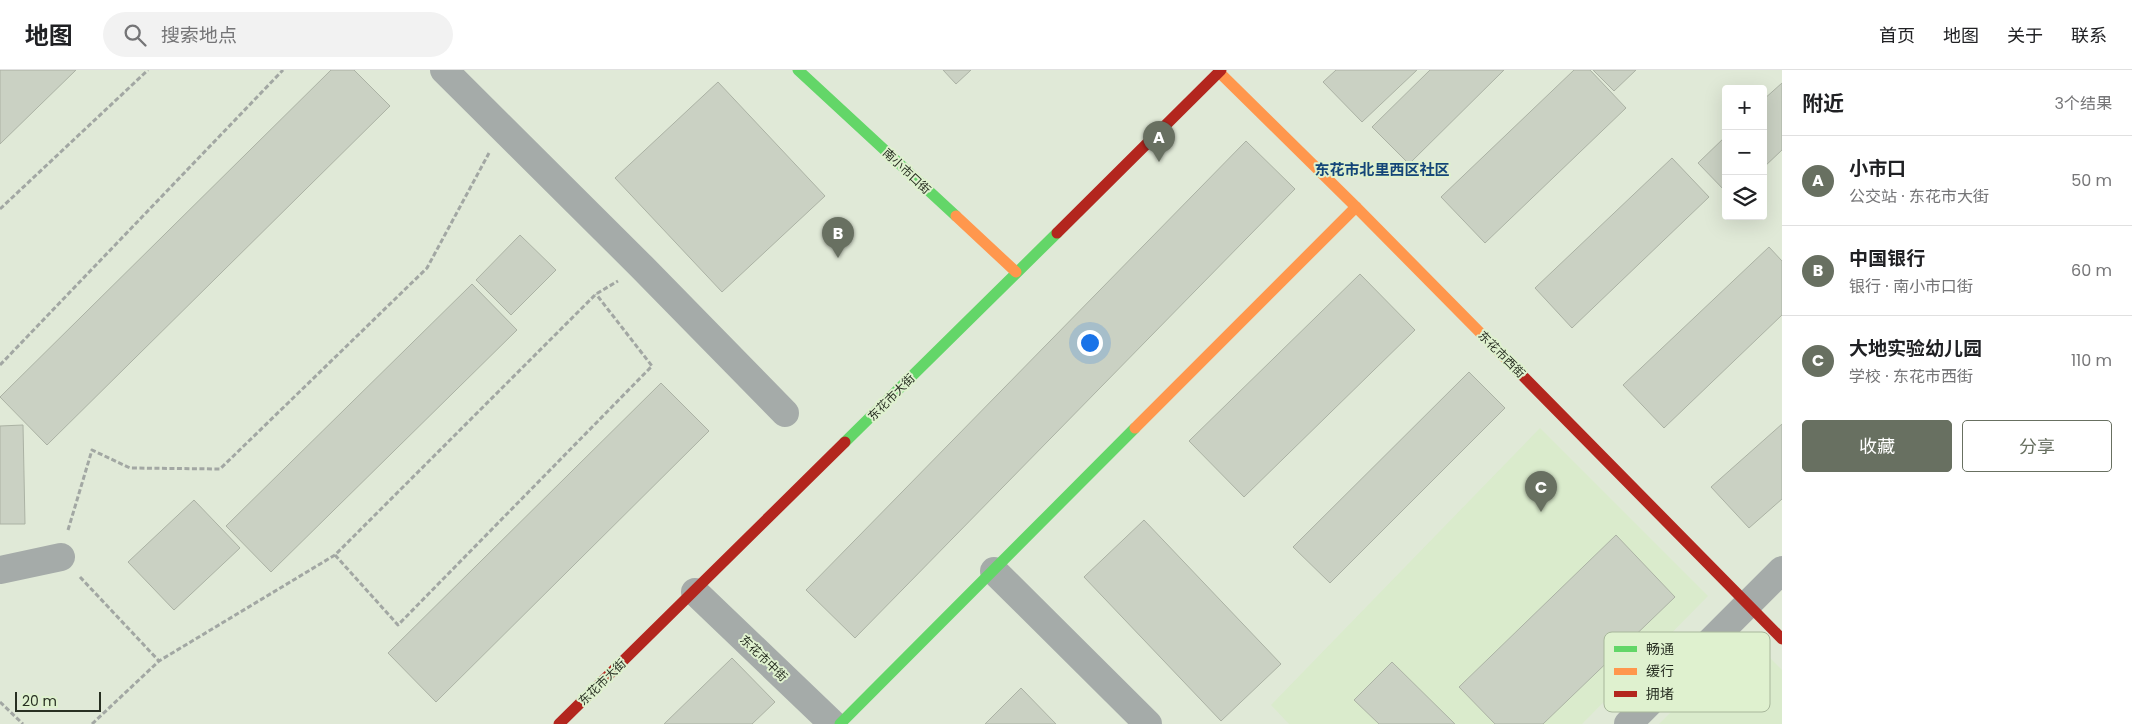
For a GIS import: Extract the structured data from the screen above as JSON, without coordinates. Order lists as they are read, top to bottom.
{
  "streets": {
    "street": [
      "南小市口街",
      "东花市西街",
      "东花市大街",
      "东花市中街"
    ]
  },
  "crossings": [
    ["南小市口街", "东花市大街"],
    ["东花市西街", "东花市大街"],
    ["东花市大街", "东花市中街"]
  ],
  "districts": ["东花市北里西区社区"],
  "legend": ["畅通", "缓行", "拥堵"],
  "scale_bar": "20 m",
  "page": {
    "header": "地图",
    "search": "搜索地点",
    "nav": [
      "首页",
      "地图",
      "关于",
      "联系"
    ],
    "heading": ["附近", "3个结果"],
    "map_buttons": ["+", "−"],
    "pins": ["A", "B", "C"],
    "list": [
      {
        "mark": "A",
        "name": "小市口",
        "note": "公交站 · 东花市大街",
        "value": "50 m"
      },
      {
        "mark": "B",
        "name": "中国银行",
        "note": "银行 · 南小市口街",
        "value": "60 m"
      },
      {
        "mark": "C",
        "name": "大地实验幼儿园",
        "note": "学校 · 东花市西街",
        "value": "110 m"
      }
    ],
    "buttons": ["收藏", "分享"],
    "scale": "20 m"
  }
}
